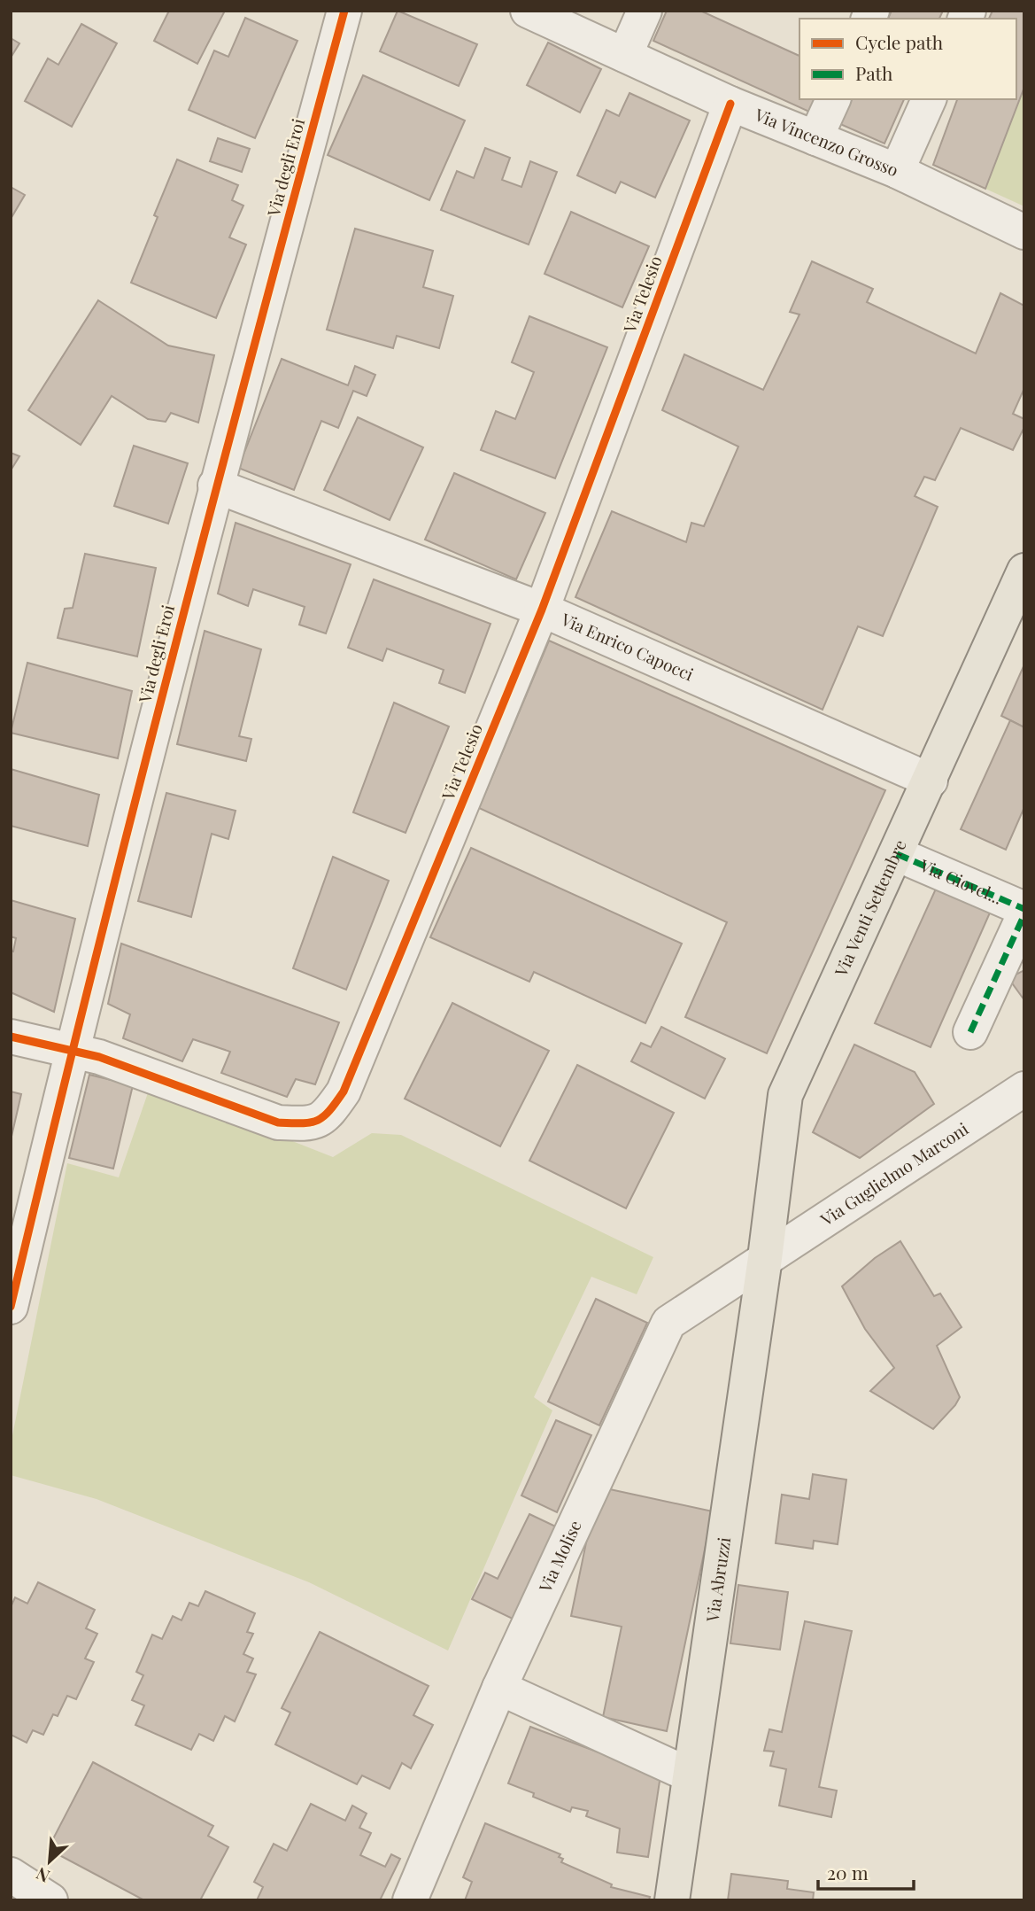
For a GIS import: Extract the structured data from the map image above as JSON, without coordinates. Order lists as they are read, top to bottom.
{
  "streets": {
    "main road": ["Via Venti Settembre", "Via Abruzzi"],
    "street": [
      "Via Vincenzo Grosso",
      "Via degli Eroi",
      "Via Telesio",
      "Via Enrico Capocci",
      "Via Giovel...",
      "Via Guglielmo Marconi",
      "Via Molise"
    ]
  },
  "crossings": [
    ["Via Vincenzo Grosso", "Via Telesio"],
    ["Via degli Eroi", "Via Telesio"],
    ["Via degli Eroi", "Via Enrico Capocci"],
    ["Via Telesio", "Via Enrico Capocci"],
    ["Via Enrico Capocci", "Via Venti Settembre"],
    ["Via Giovel...", "Via Venti Settembre"],
    ["Via Venti Settembre", "Via Guglielmo Marconi"],
    ["Via Venti Settembre", "Via Molise"],
    ["Via Venti Settembre", "Via Abruzzi"],
    ["Via Guglielmo Marconi", "Via Molise"],
    ["Via Guglielmo Marconi", "Via Abruzzi"],
    ["Via Molise", "Via Abruzzi"]
  ],
  "legend": ["Cycle path", "Path"],
  "scale_bar": "20 m",
  "north": "bottom left"
}
